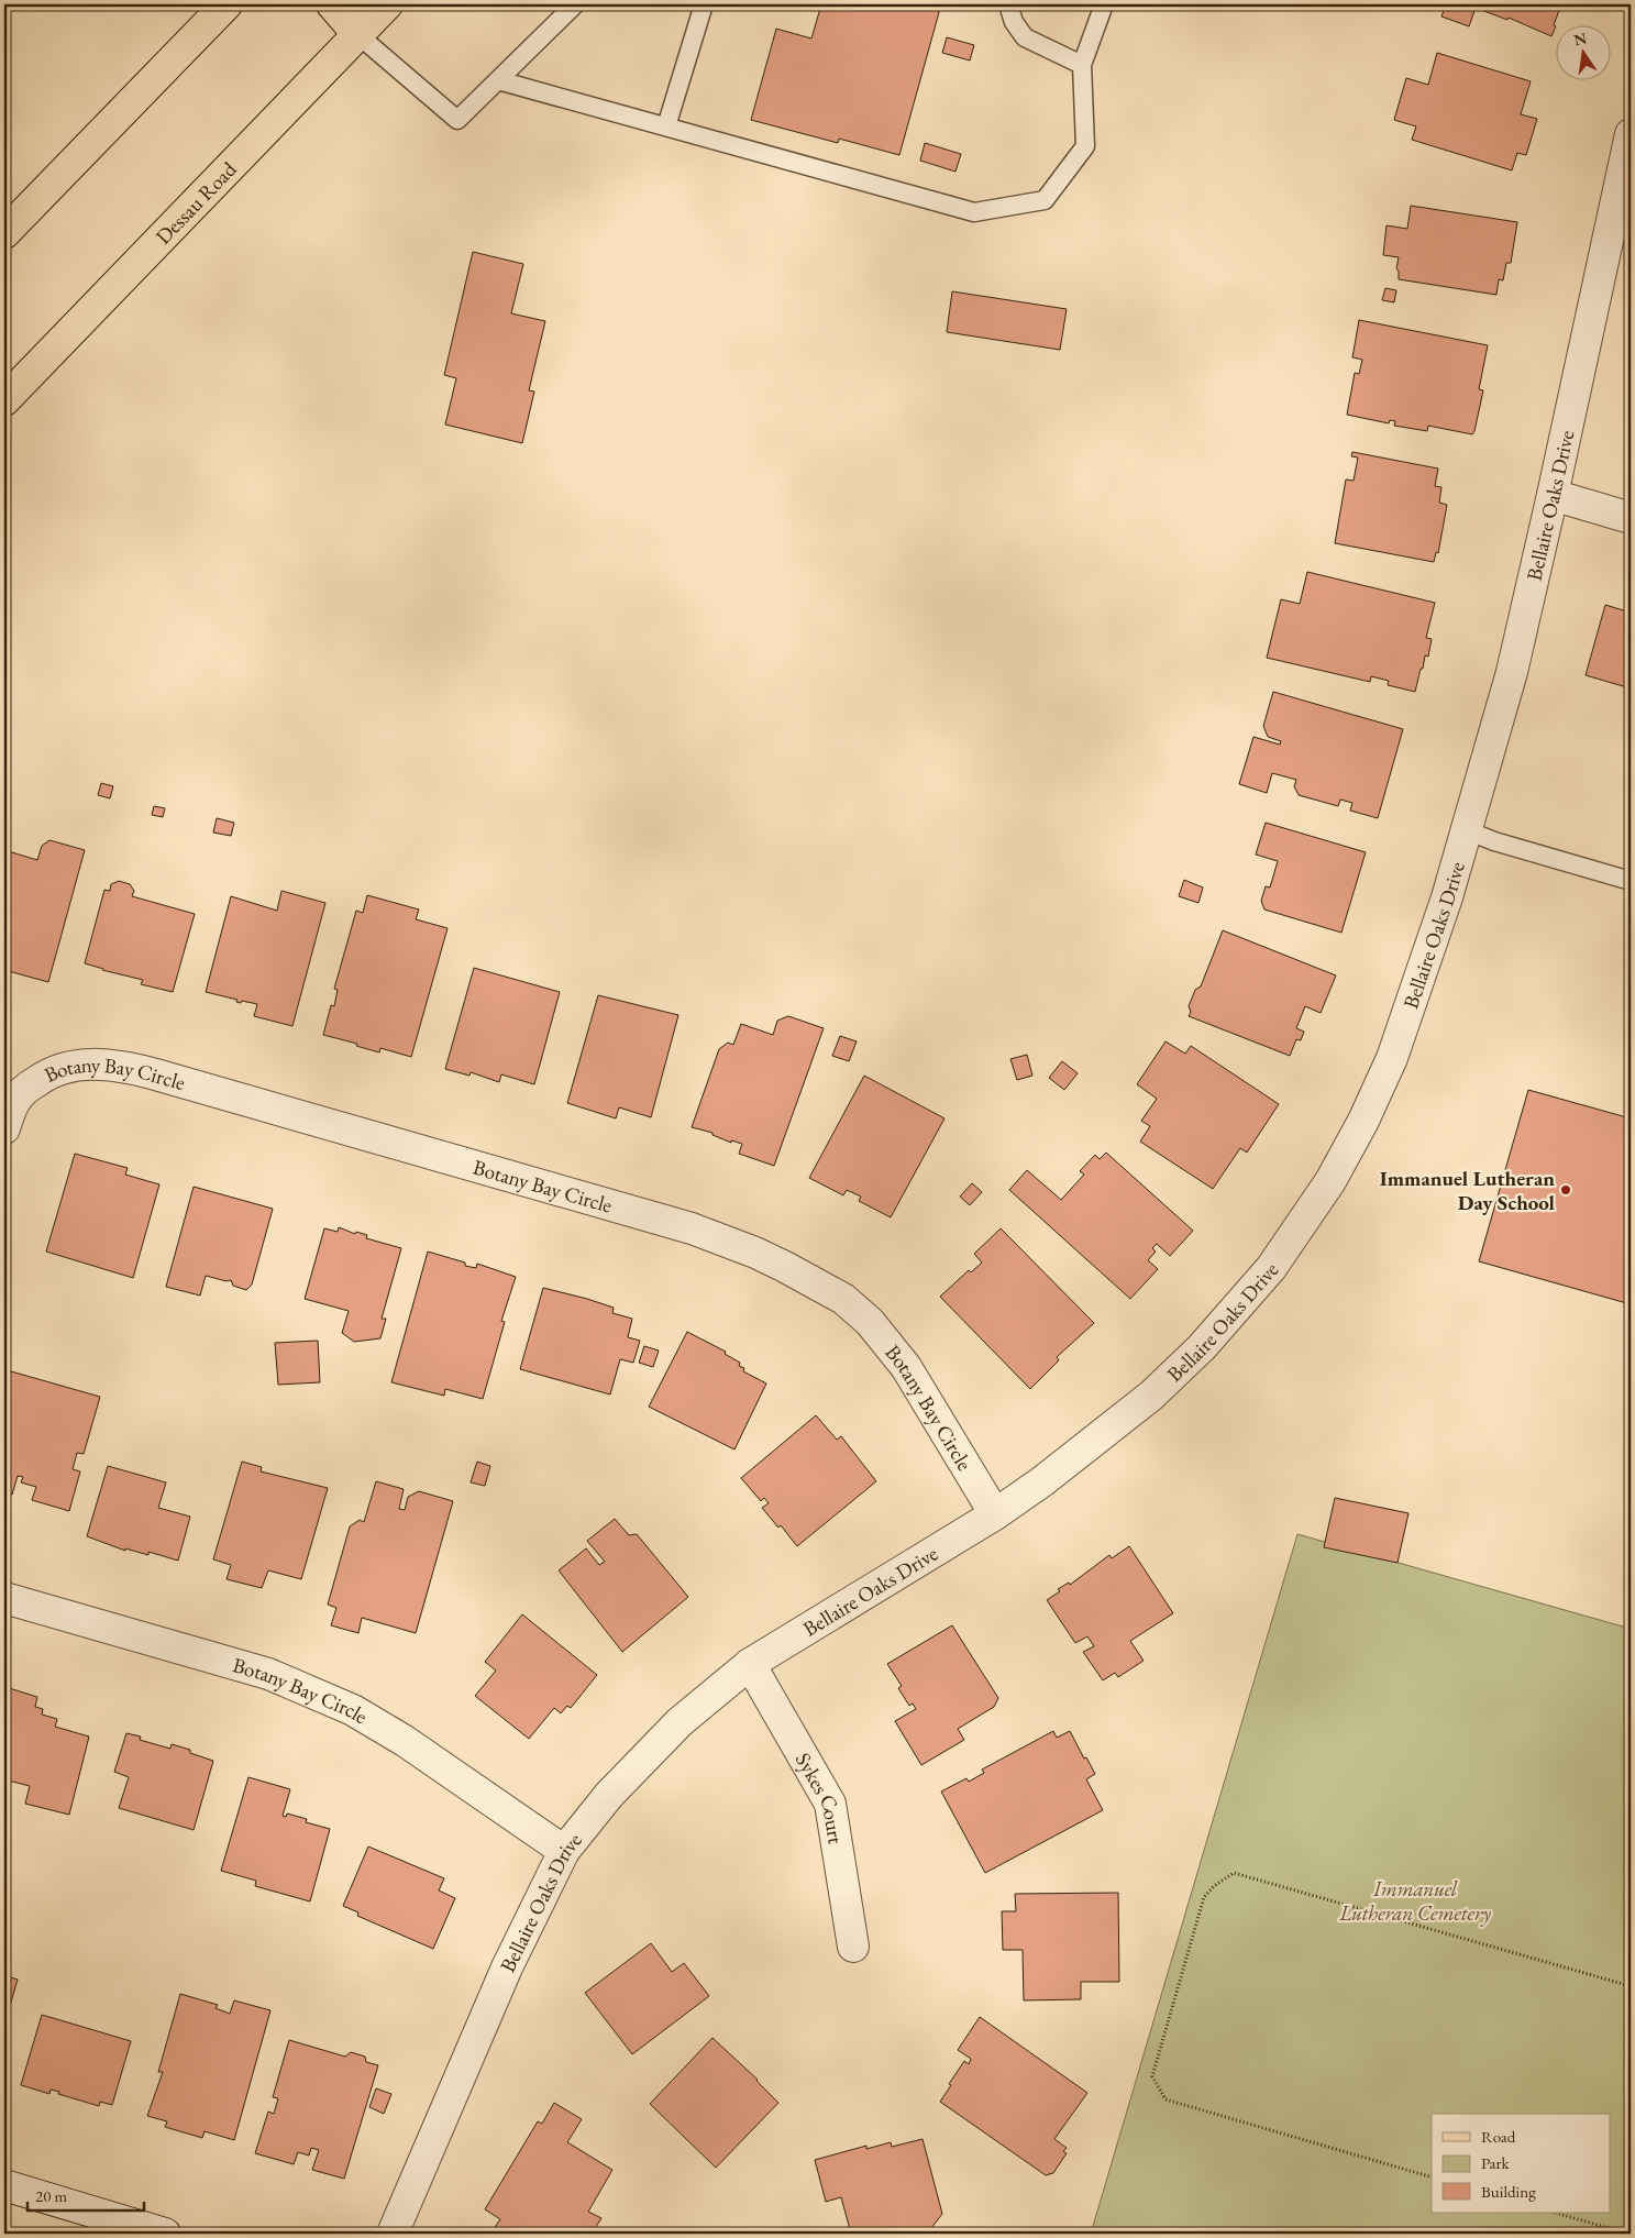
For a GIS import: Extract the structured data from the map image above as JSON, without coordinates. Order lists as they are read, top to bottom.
{
  "streets": {
    "main road": ["Dessau Road"],
    "street": ["Bellaire Oaks Drive", "Botany Bay Circle", "Sykes Court"]
  },
  "crossings": [
    ["Bellaire Oaks Drive", "Botany Bay Circle"],
    ["Bellaire Oaks Drive", "Sykes Court"]
  ],
  "parks": ["Immanuel Lutheran Cemetery"],
  "places": ["Immanuel Lutheran Day School"],
  "legend": ["Road", "Park", "Building"],
  "scale_bar": "20 m",
  "north": "top"
}
